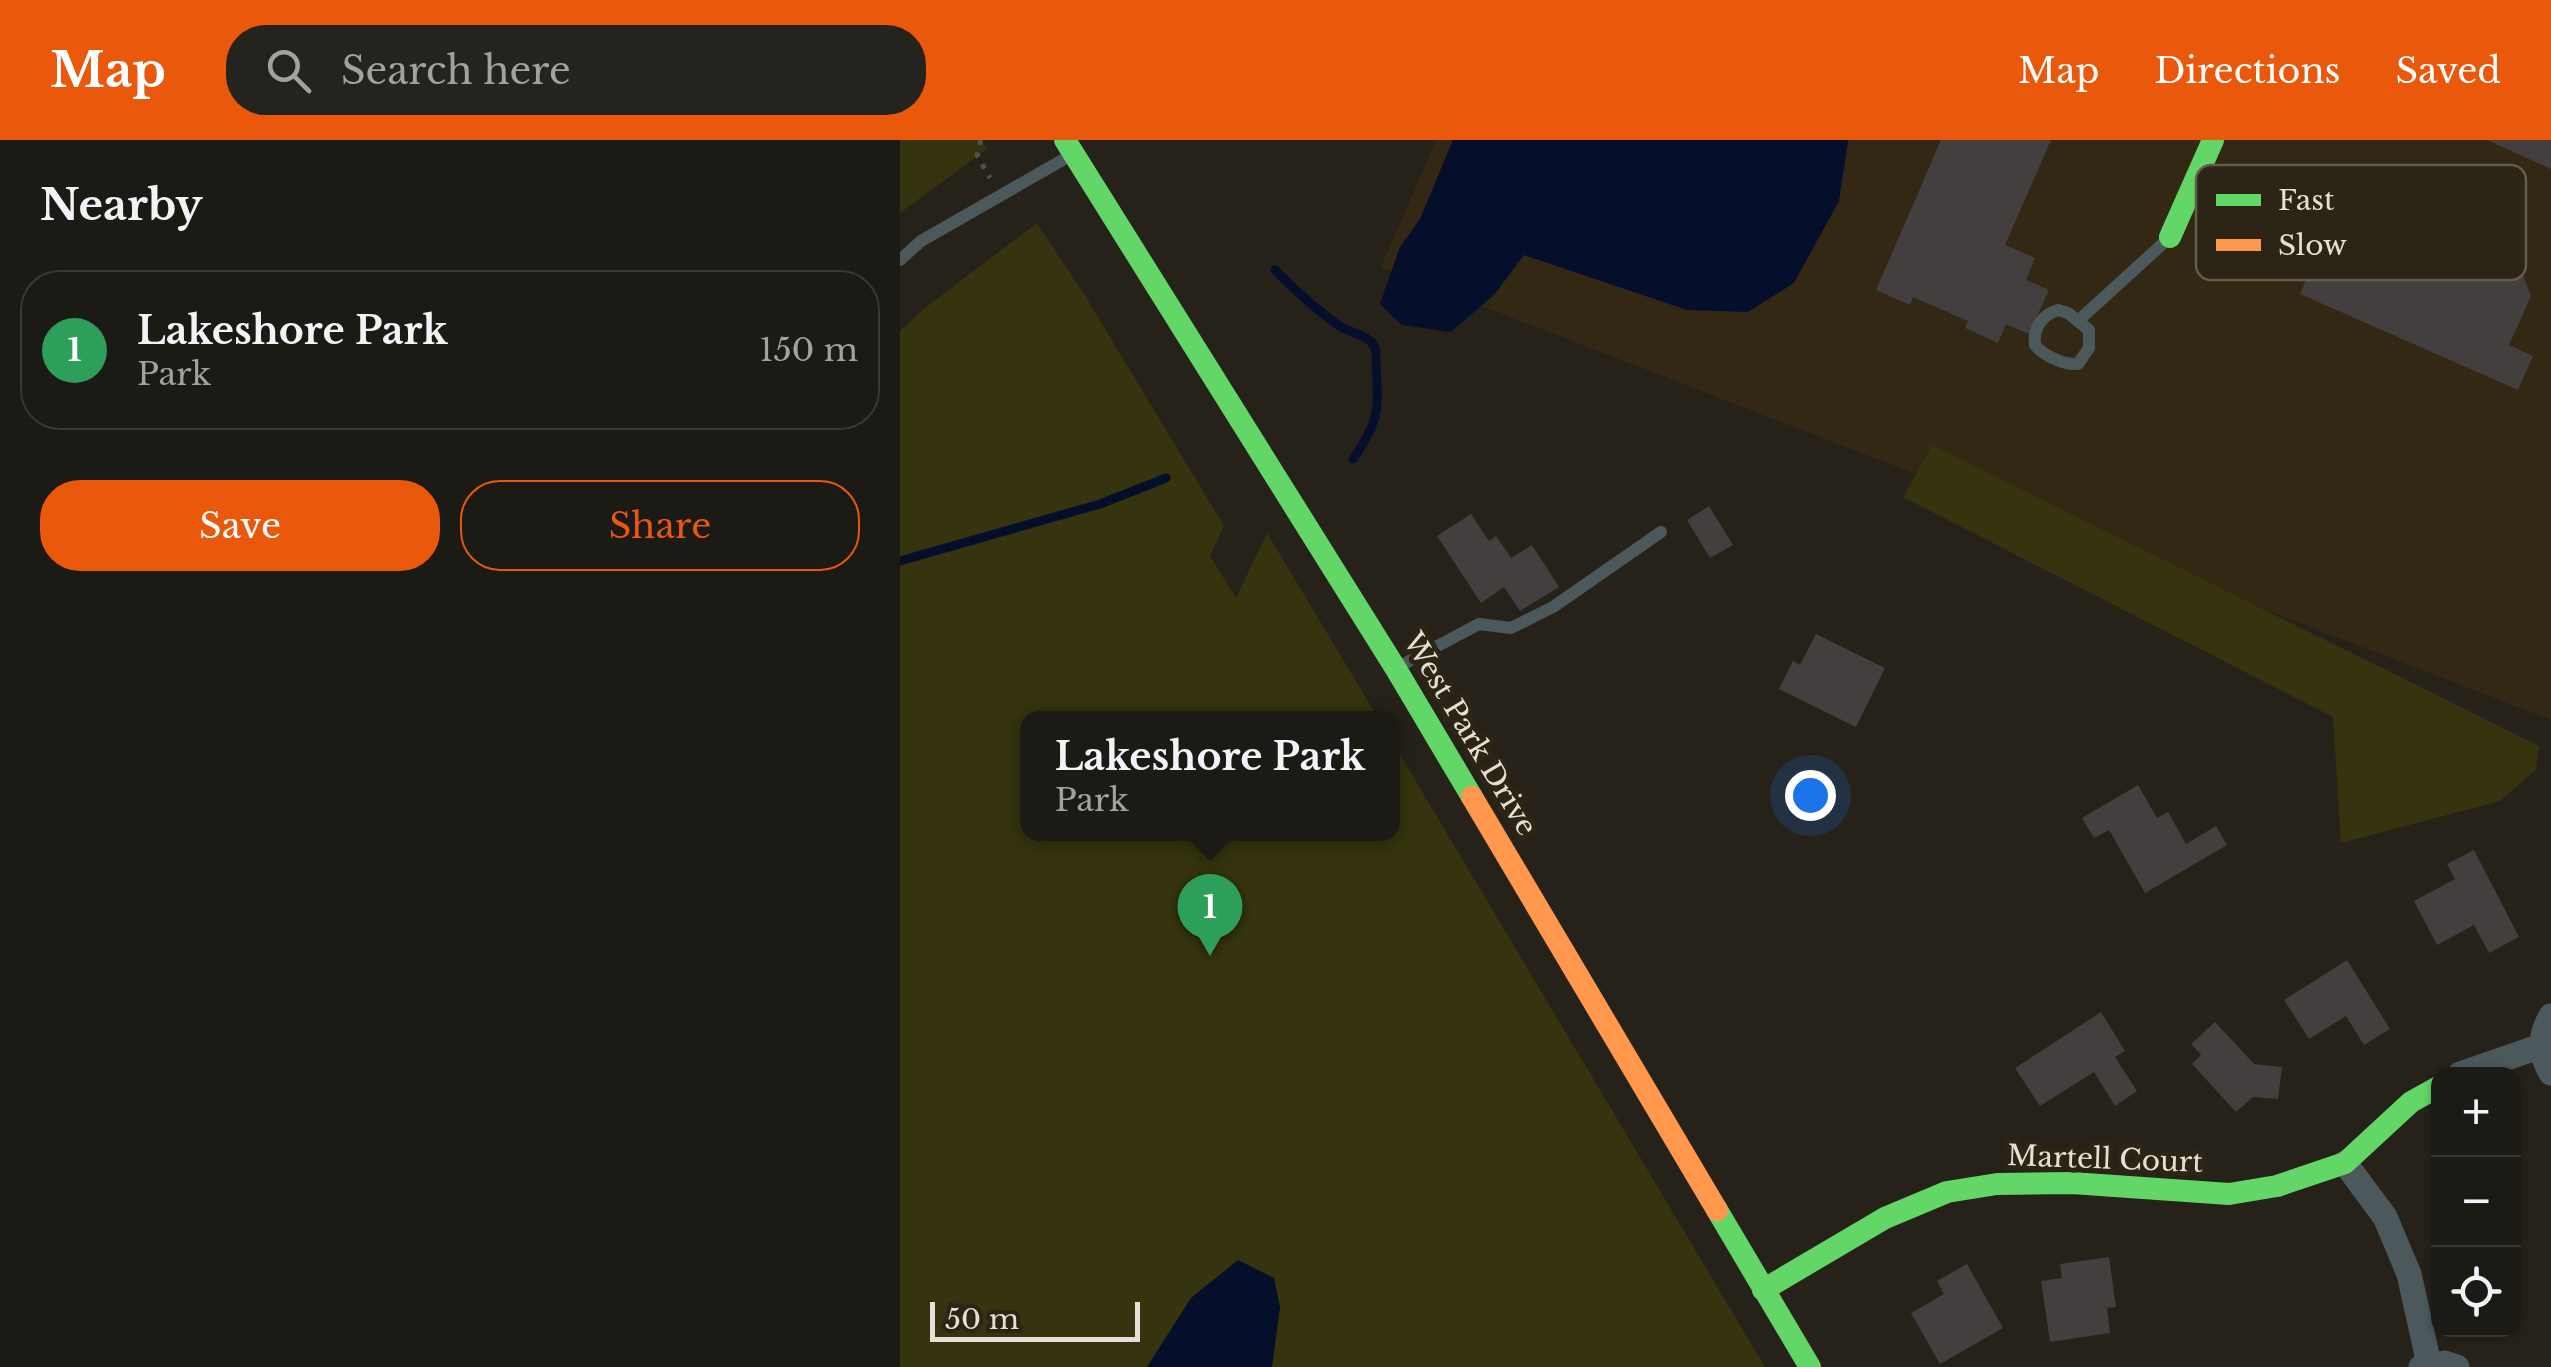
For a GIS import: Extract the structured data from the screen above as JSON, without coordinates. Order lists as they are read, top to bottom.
{
  "streets": {
    "street": ["West Park Drive", "Martell Court"]
  },
  "crossings": [
    ["West Park Drive", "Martell Court"]
  ],
  "legend": ["Fast", "Slow"],
  "scale_bar": "50 m",
  "page": {
    "header": "Map",
    "search": "Search here",
    "nav": ["Map", "Directions", "Saved"],
    "heading": "Nearby",
    "list": [
      {
        "mark": "1",
        "name": "Lakeshore Park",
        "note": "Park",
        "value": "150 m"
      }
    ],
    "buttons": ["Save", "Share"],
    "popup": ["Lakeshore Park", "Park"],
    "pins": "1",
    "map_buttons": ["+", "−"],
    "scale": "50 m"
  }
}
